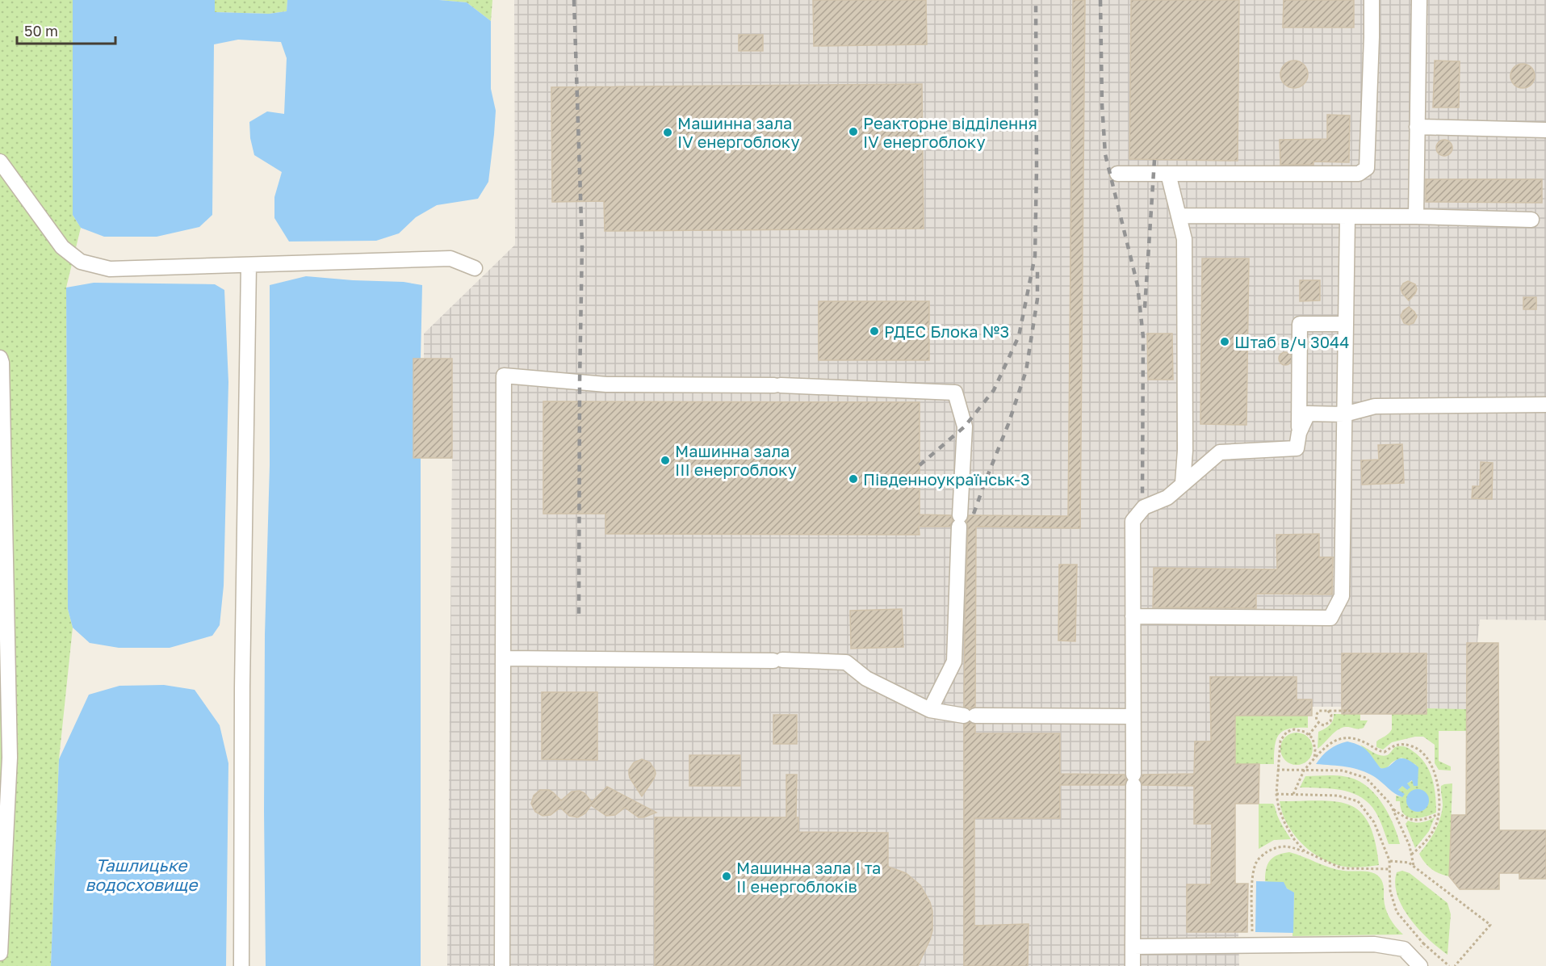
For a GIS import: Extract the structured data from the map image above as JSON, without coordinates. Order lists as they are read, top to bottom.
{
  "water": ["Ташлицьке водосховище"],
  "places": [
    "Реакторне відділення IV енергоблоку",
    "Машинна зала IV енергоблоку",
    "РДЕС Блока №3",
    "Штаб в/ч 3044",
    "Машинна зала III енергоблоку",
    "Південноукраїнськ-3",
    "Машинна зала I та II енергоблоків"
  ],
  "scale_bar": "50 m"
}
